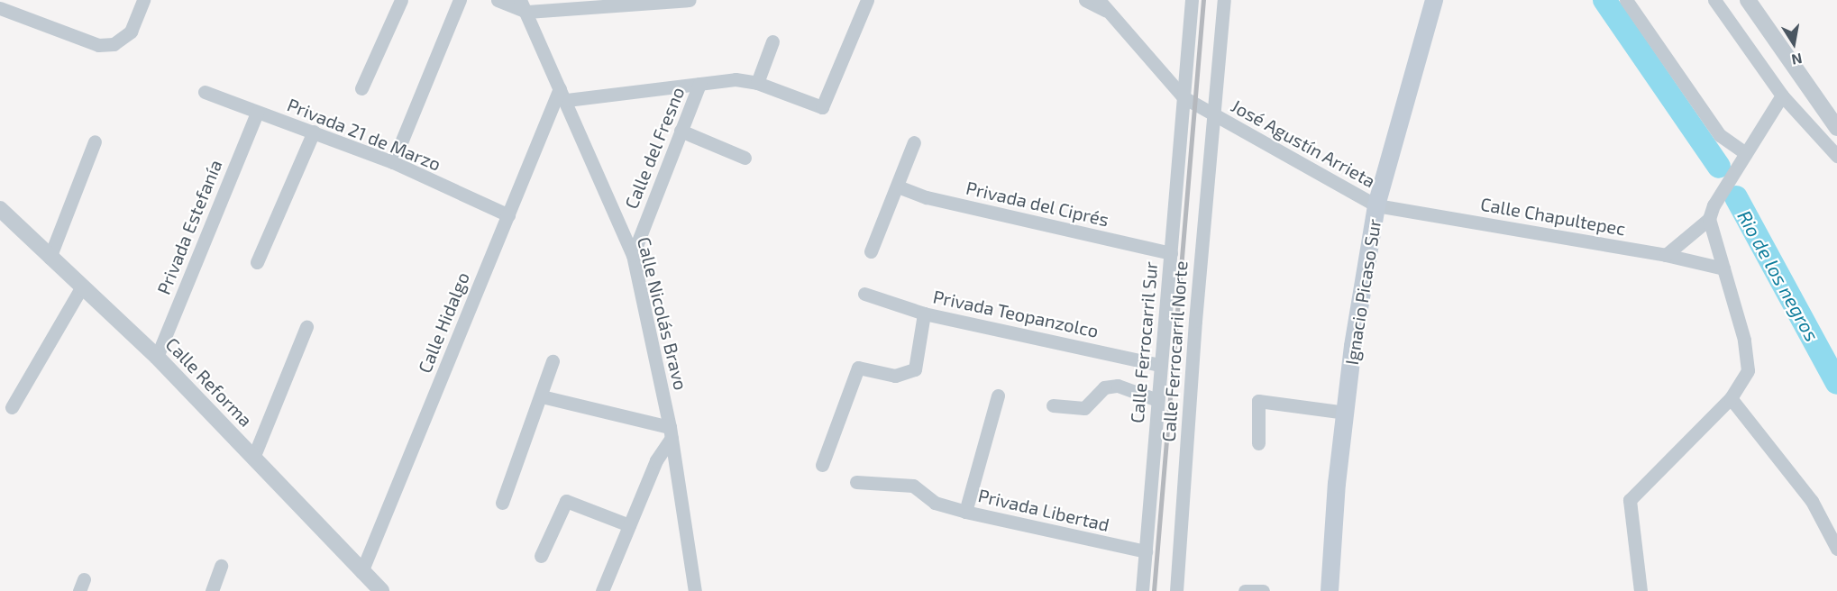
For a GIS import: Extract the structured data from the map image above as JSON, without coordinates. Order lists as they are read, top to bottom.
{
  "streets": {
    "main road": ["Ignacio Picaso Sur"],
    "street": [
      "Privada 21 de Marzo",
      "José Agustín Arrieta",
      "Calle del Fresno",
      "Privada del Ciprés",
      "Calle Chapultepec",
      "Privada Estefanía",
      "Calle Nicolás Bravo",
      "Privada Teopanzolco",
      "Calle Hidalgo",
      "Calle Ferrocarril Sur",
      "Calle Ferrocarril Norte",
      "Calle Reforma",
      "Privada Libertad"
    ]
  },
  "crossings": [
    ["Privada 21 de Marzo", "Privada Estefanía"],
    ["Privada 21 de Marzo", "Calle Hidalgo"],
    ["José Agustín Arrieta", "Calle Chapultepec"],
    ["José Agustín Arrieta", "Ignacio Picaso Sur"],
    ["José Agustín Arrieta", "Calle Ferrocarril Sur"],
    ["José Agustín Arrieta", "Calle Ferrocarril Norte"],
    ["Calle del Fresno", "Calle Nicolás Bravo"],
    ["Privada del Ciprés", "Calle Ferrocarril Sur"],
    ["Calle Chapultepec", "Ignacio Picaso Sur"],
    ["Privada Estefanía", "Calle Reforma"],
    ["Calle Nicolás Bravo", "Calle Hidalgo"],
    ["Privada Teopanzolco", "Calle Ferrocarril Sur"],
    ["Calle Hidalgo", "Calle Reforma"],
    ["Calle Ferrocarril Sur", "Privada Libertad"]
  ],
  "water": ["Rio de los negros"],
  "north": "bottom"
}
